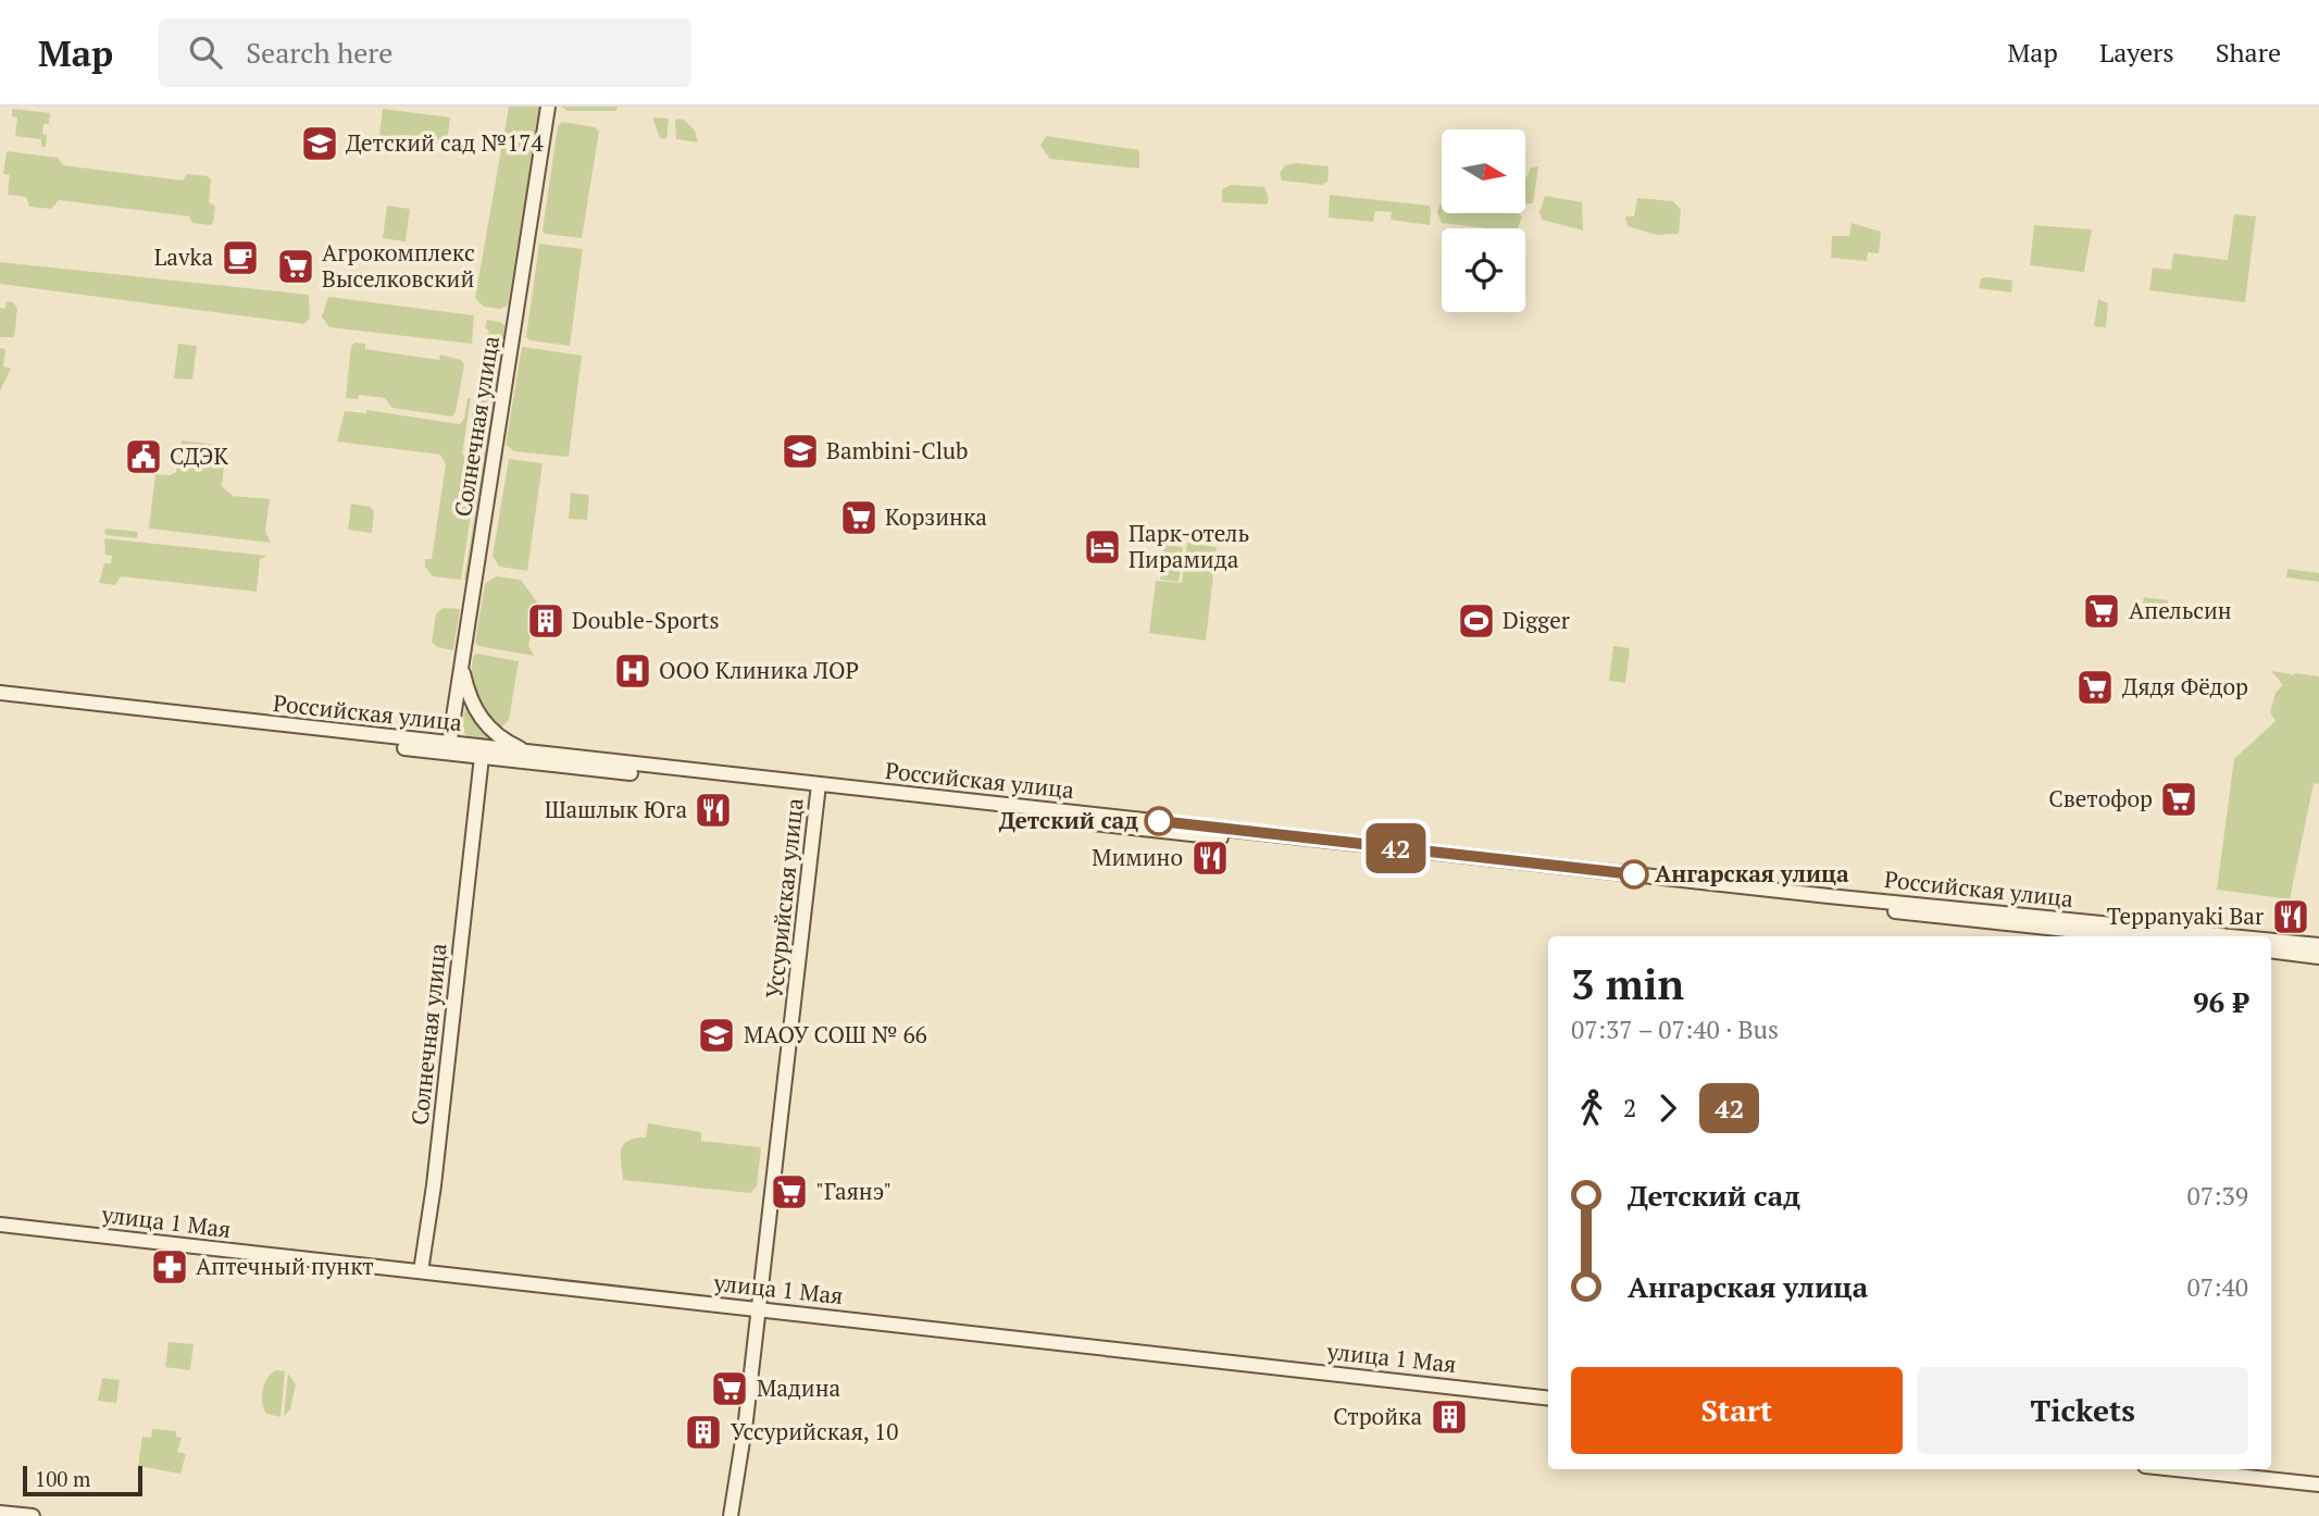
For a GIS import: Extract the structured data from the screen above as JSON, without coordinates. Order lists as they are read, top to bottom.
{
  "streets": {
    "main road": [
      "Солнечная улица",
      "Российская улица",
      "Уссурийская улица",
      "улица 1 Мая"
    ]
  },
  "crossings": [
    ["Солнечная улица", "Российская улица"],
    ["Солнечная улица", "улица 1 Мая"],
    ["Российская улица", "Уссурийская улица"],
    ["Уссурийская улица", "улица 1 Мая"]
  ],
  "places": {
    "school or university": ["Детский сад №174", "Bambini-Club", "МАОУ СОШ № 66"],
    "cafe": ["Lavka"],
    "supermarket": [
      "Агрокомплекс Выселковский",
      "Корзинка",
      "Апельсин",
      "Дядя Фёдор",
      "Светофор",
      "\"Гаянэ\"",
      "Мадина"
    ],
    "public building": ["СДЭК"],
    "hotel": ["Парк-отель Пирамида"],
    "building": ["Double-Sports", "Стройка", "Уссурийская, 10"],
    "sports": ["Digger"],
    "hospital": ["ООО Клиника ЛОР"],
    "restaurant": ["Шашлык Юга", "Мимино", "Teppanyaki Bar"],
    "other": ["Детский сад", "Ангарская улица"],
    "pharmacy": ["Аптечный пункт"]
  },
  "lines": ["bus line 42"],
  "scale_bar": "100 m",
  "north": "right",
  "page": {
    "header": "Map",
    "search": "Search here",
    "nav": ["Map", "Layers", "Share"],
    "on_map": "42",
    "heading": ["3 min", "07:37 – 07:40 · Bus", "96 ₽"],
    "legs": ["2", "42"],
    "list": [
      {
        "name": "Детский сад",
        "value": "07:39"
      },
      {
        "name": "Ангарская улица",
        "value": "07:40"
      }
    ],
    "buttons": ["Start", "Tickets"],
    "scale": "100 m"
  }
}
